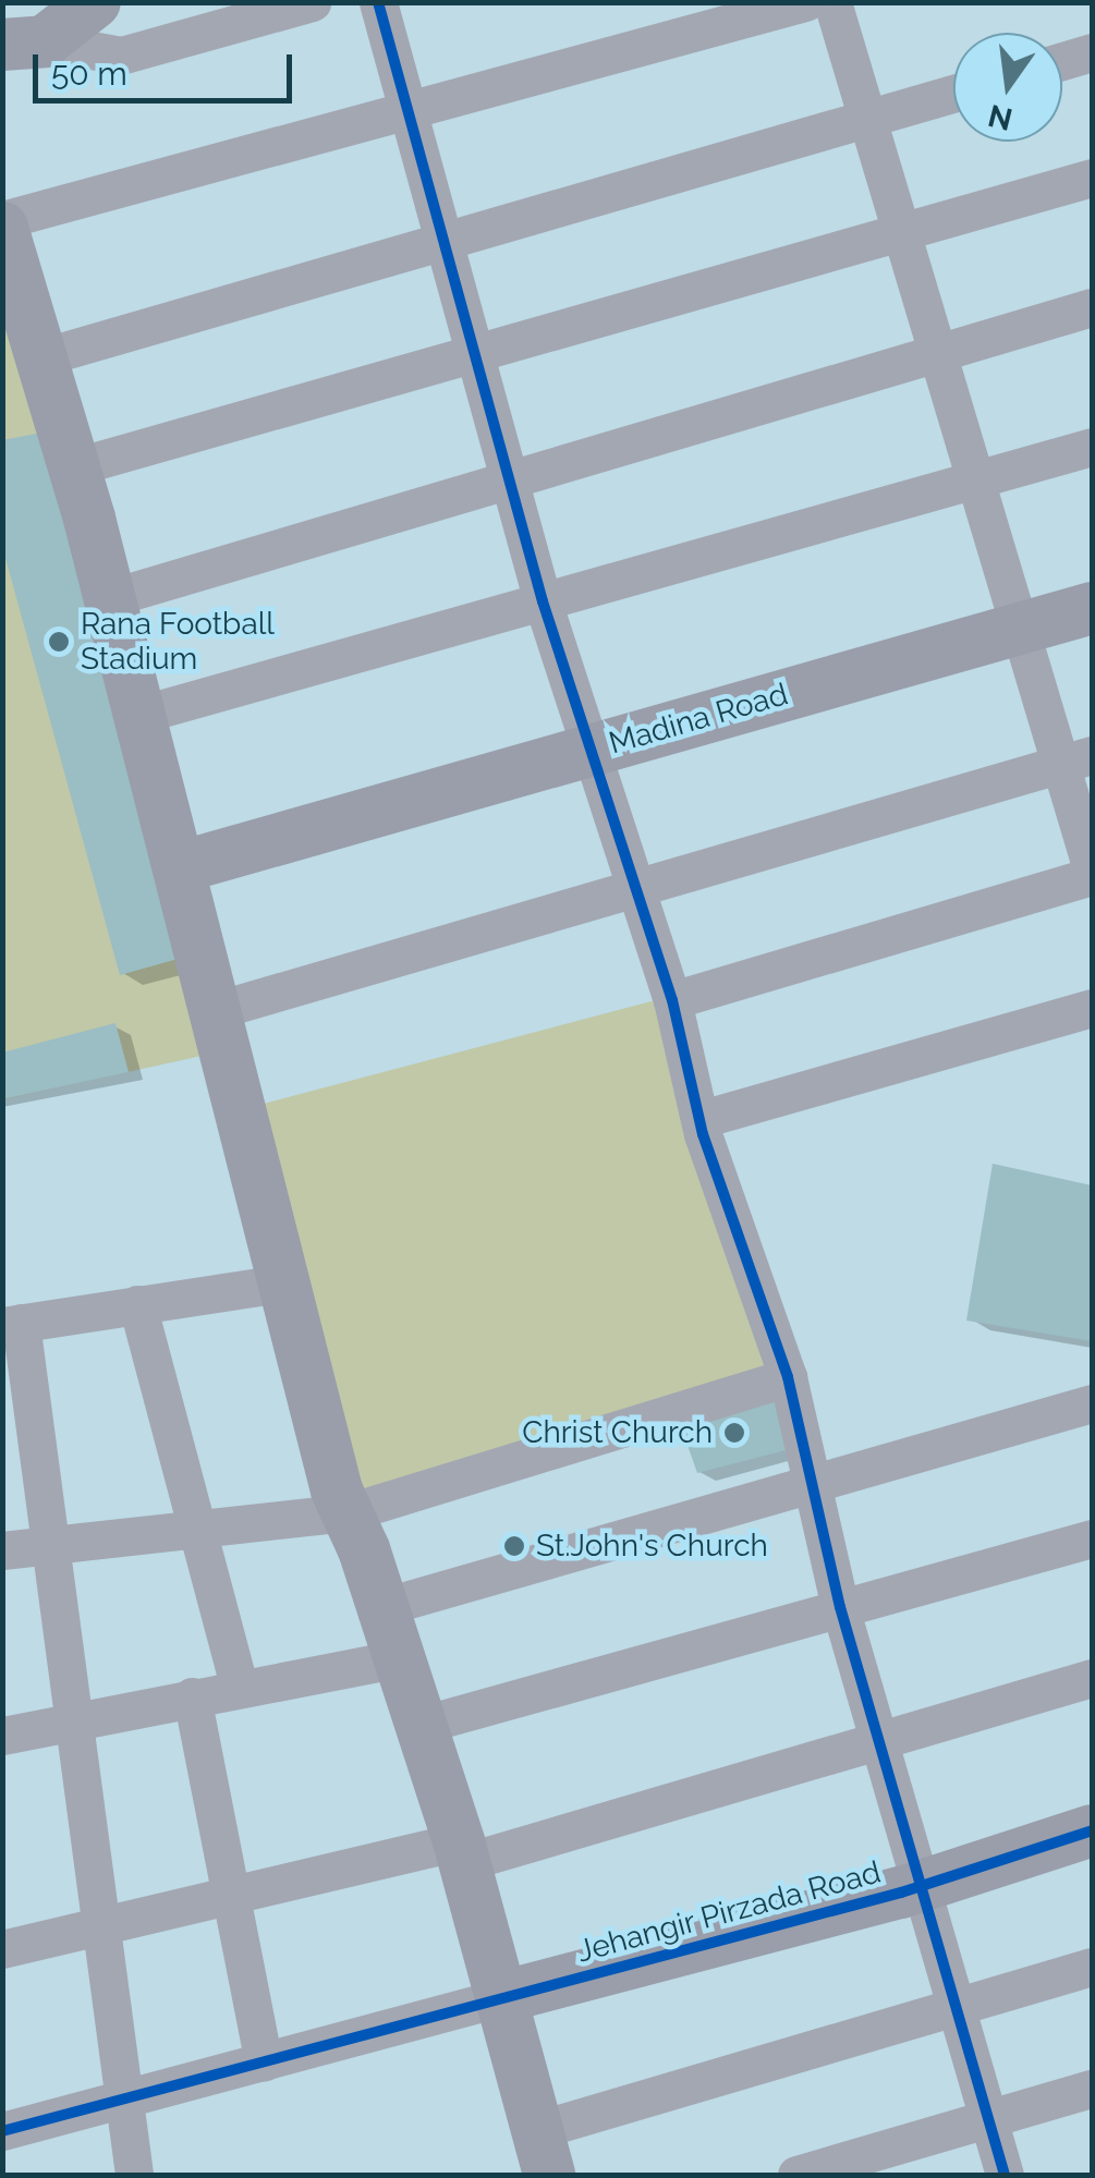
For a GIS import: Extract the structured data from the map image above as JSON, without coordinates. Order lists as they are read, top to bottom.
{
  "streets": {
    "main road": ["Madina Road", "Jehangir Pirzada Road"]
  },
  "places": ["Rana Football Stadium", "Christ Church", "St.John's Church"],
  "scale_bar": "50 m",
  "north": "bottom"
}
